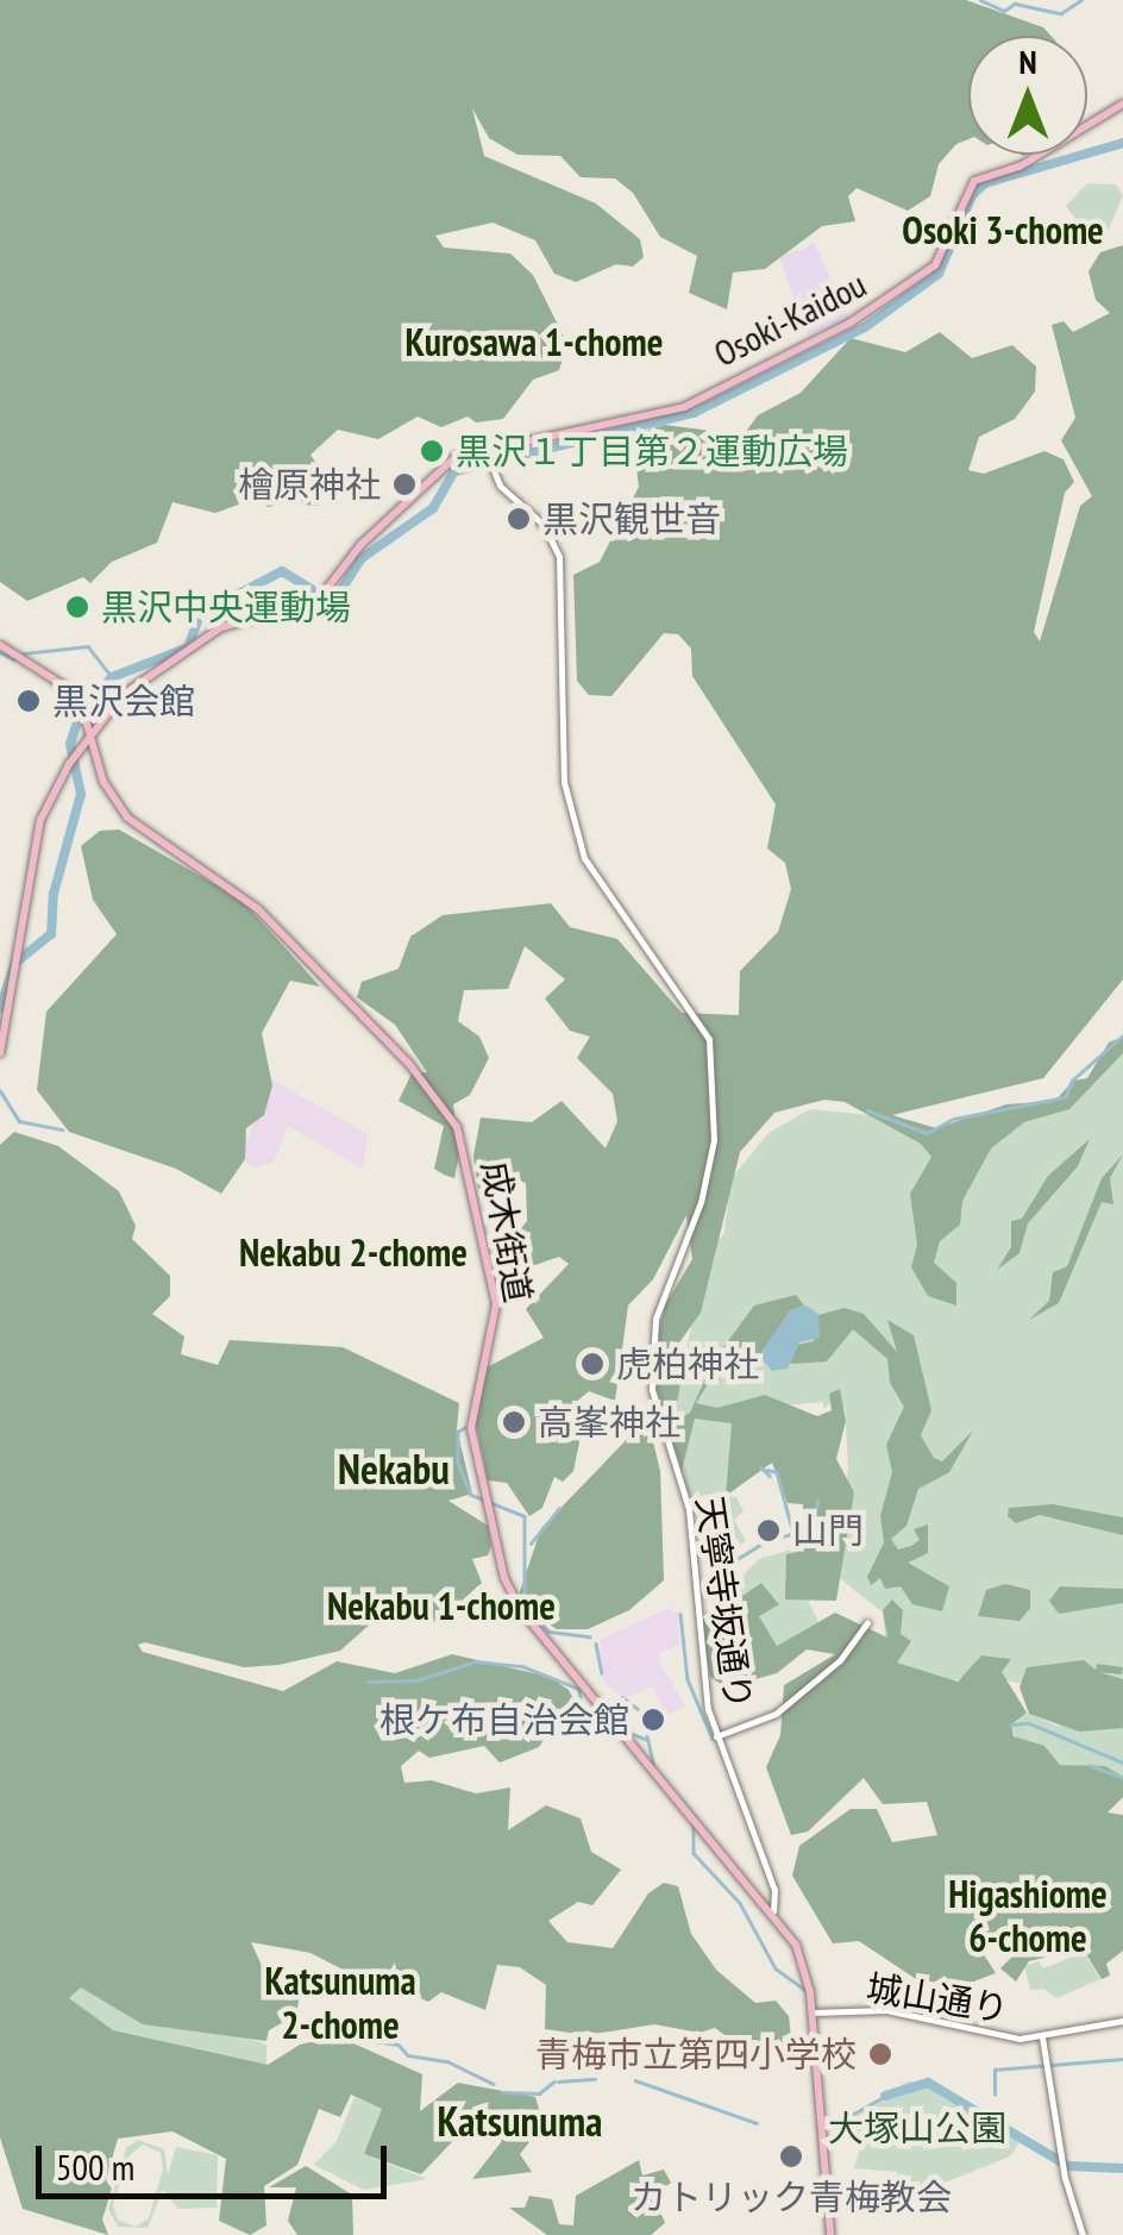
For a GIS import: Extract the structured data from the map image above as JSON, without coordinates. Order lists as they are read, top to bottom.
{
  "streets": {
    "main road": ["Osoki-Kaidou", "成木街道"],
    "street": ["天寧寺坂通り", "城山通り"]
  },
  "crossings": [
    ["Osoki-Kaidou", "成木街道"],
    ["Osoki-Kaidou", "天寧寺坂通り"],
    ["成木街道", "天寧寺坂通り"],
    ["成木街道", "城山通り"]
  ],
  "districts": [
    "Osoki 3-chome",
    "Kurosawa 1-chome",
    "Nekabu 2-chome",
    "Nekabu",
    "Nekabu 1-chome",
    "Higashiome 6-chome",
    "Katsunuma 2-chome",
    "Katsunuma"
  ],
  "parks": ["大塚山公園"],
  "places": [
    "黒沢１丁目第２運動広場",
    "檜原神社",
    "黒沢観世音",
    "黒沢中央運動場",
    "黒沢会館",
    "虎柏神社",
    "高峯神社",
    "山門",
    "根ケ布自治会館",
    "青梅市立第四小学校",
    "カトリック青梅教会"
  ],
  "scale_bar": "500 m",
  "north": "top"
}
